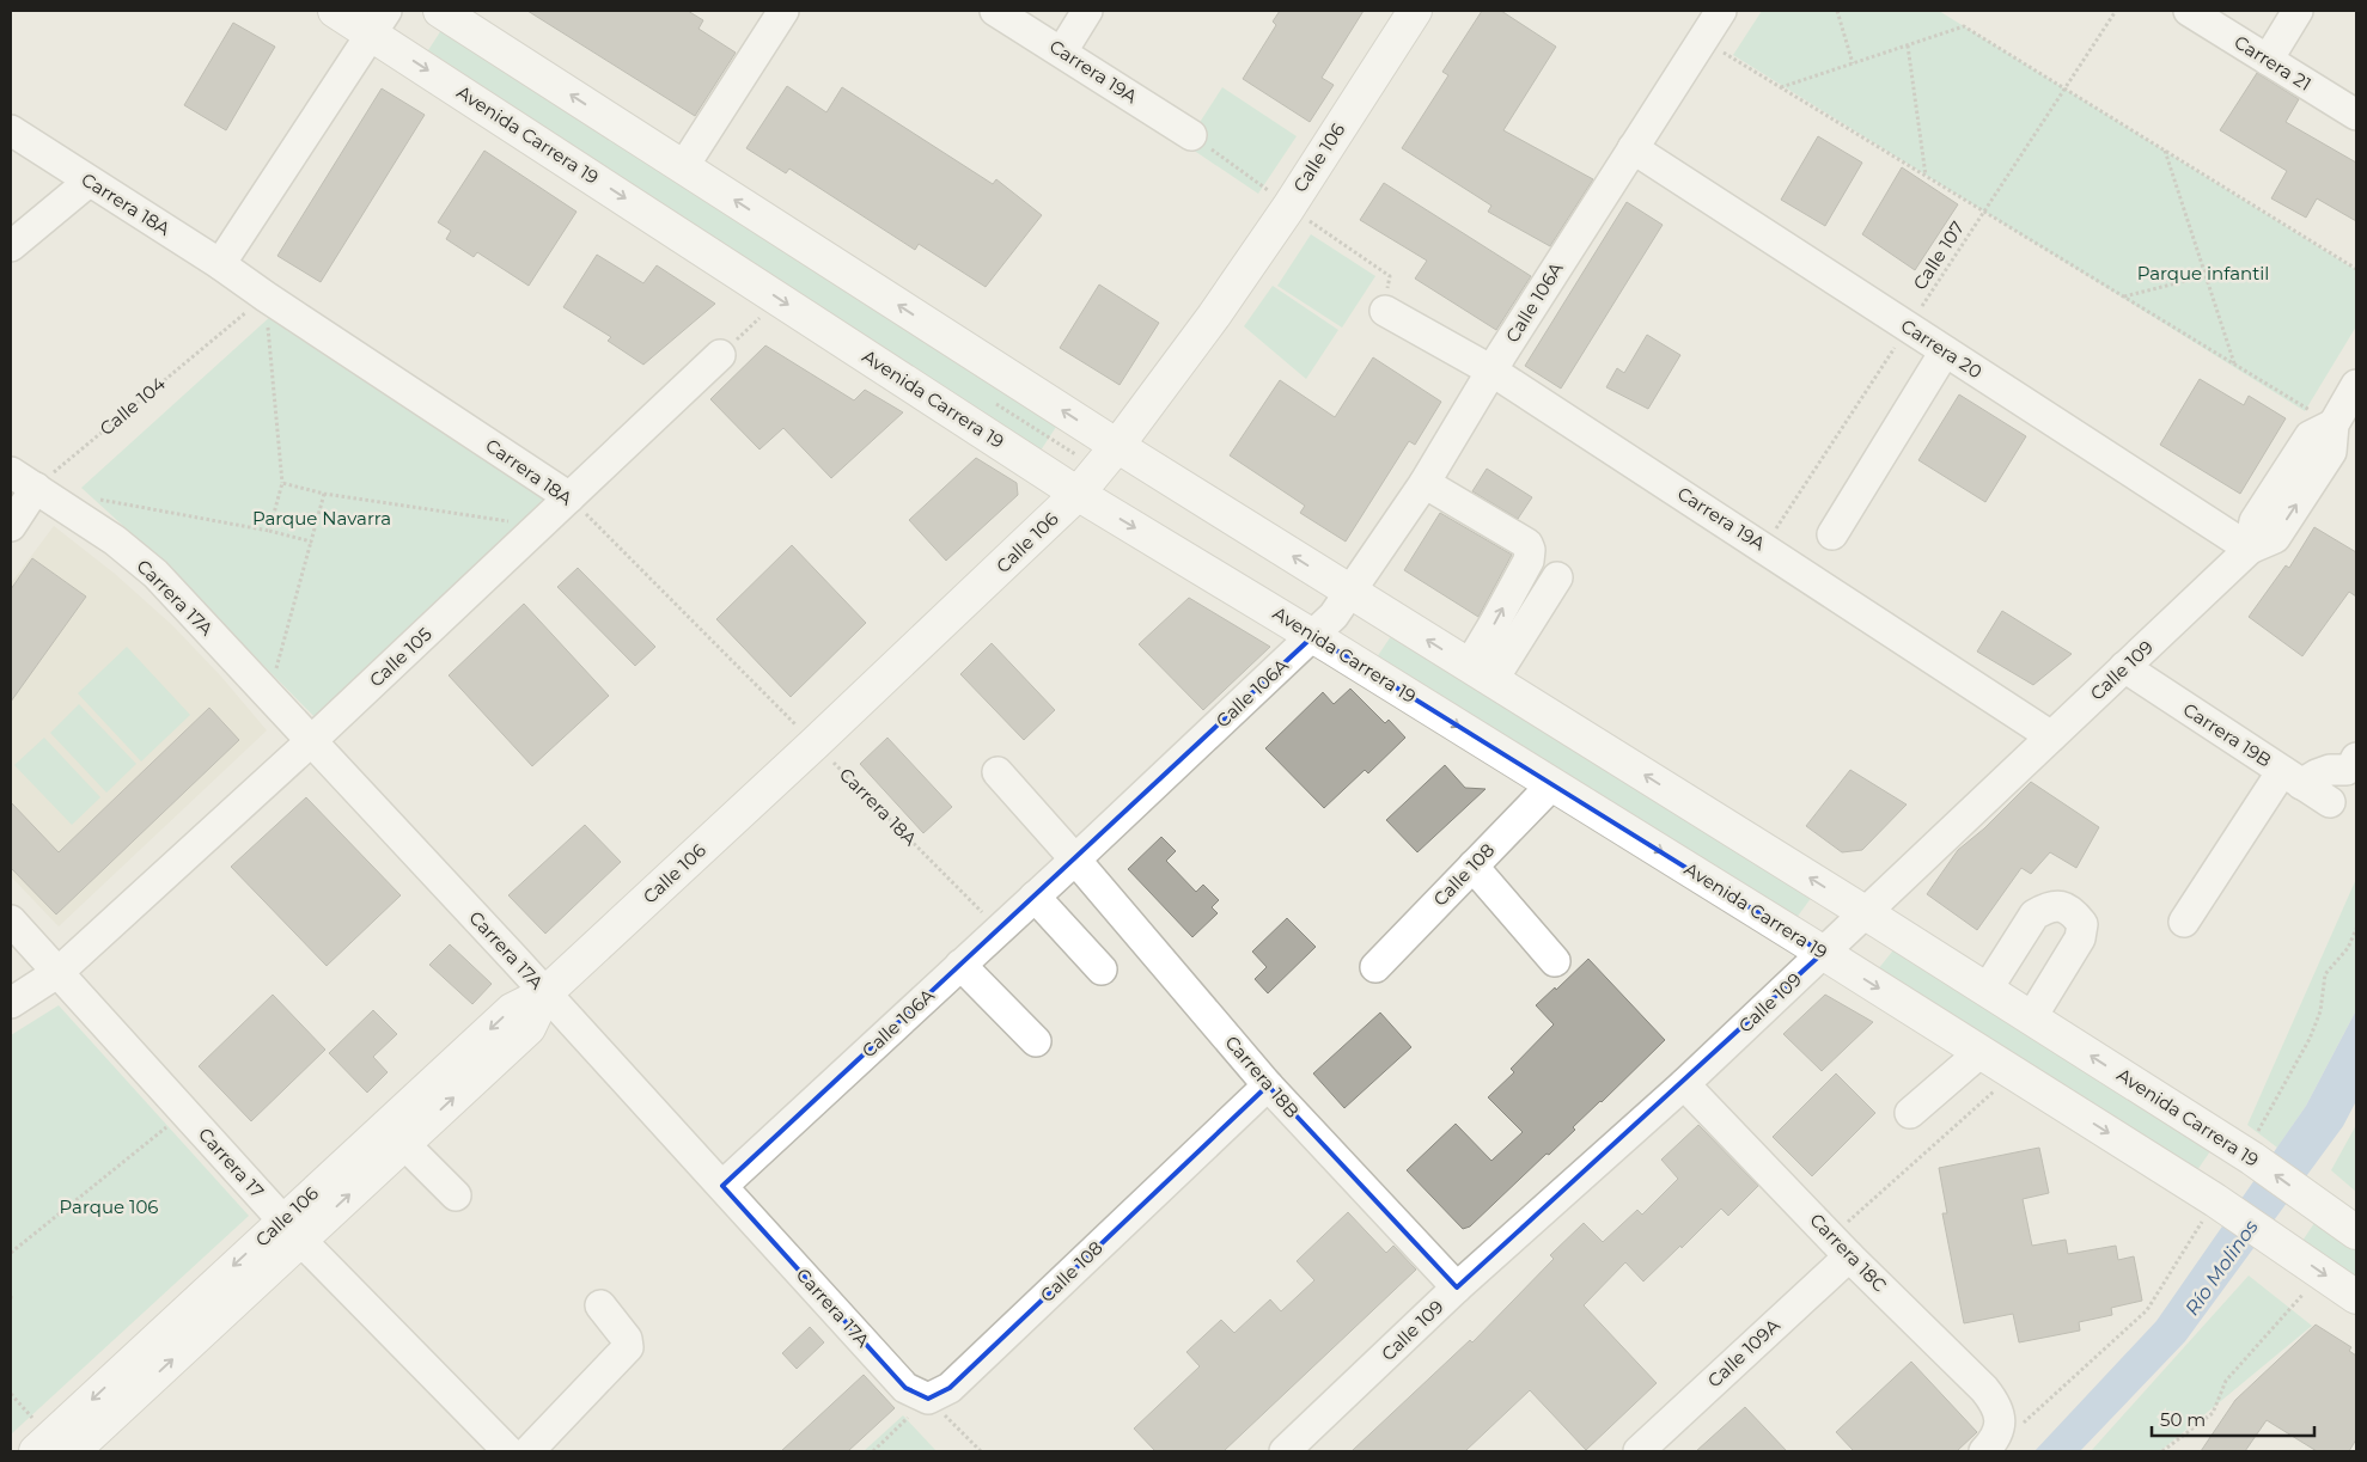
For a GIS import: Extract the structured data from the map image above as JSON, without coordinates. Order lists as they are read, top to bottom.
{
  "streets": {
    "main road": ["Avenida Carrera 19", "Calle 106"],
    "street": [
      "Carrera 21",
      "Carrera 19A",
      "Carrera 18A",
      "Calle 106A",
      "Carrera 20",
      "Carrera 17A",
      "Calle 105",
      "Calle 109",
      "Carrera 19B",
      "Calle 108",
      "Carrera 18B",
      "Carrera 17",
      "Carrera 18C",
      "Calle 109A"
    ],
    "path": ["Calle 107", "Calle 104"]
  },
  "crossings": [
    ["Carrera 19A", "Calle 107"],
    ["Carrera 19A", "Calle 106A"],
    ["Carrera 19A", "Calle 109"],
    ["Avenida Carrera 19", "Calle 106"],
    ["Avenida Carrera 19", "Calle 106A"],
    ["Avenida Carrera 19", "Calle 109"],
    ["Avenida Carrera 19", "Calle 108"],
    ["Calle 106", "Carrera 18A"],
    ["Calle 106", "Carrera 17A"],
    ["Calle 106", "Carrera 17"],
    ["Carrera 18A", "Calle 106A"],
    ["Carrera 18A", "Calle 104"],
    ["Carrera 18A", "Calle 105"],
    ["Calle 107", "Carrera 20"],
    ["Calle 106A", "Carrera 20"],
    ["Calle 106A", "Carrera 17A"],
    ["Calle 106A", "Carrera 18B"],
    ["Carrera 20", "Calle 109"],
    ["Calle 104", "Carrera 17A"],
    ["Carrera 17A", "Calle 105"],
    ["Carrera 17A", "Calle 108"],
    ["Calle 105", "Carrera 17"],
    ["Calle 109", "Carrera 19B"],
    ["Calle 109", "Carrera 18B"],
    ["Calle 109", "Carrera 18C"],
    ["Calle 108", "Carrera 18B"],
    ["Carrera 18C", "Calle 109A"]
  ],
  "water": ["Río Molinos"],
  "parks": ["Parque infantil", "Parque Navarra", "Parque 106"],
  "scale_bar": "50 m"
}
